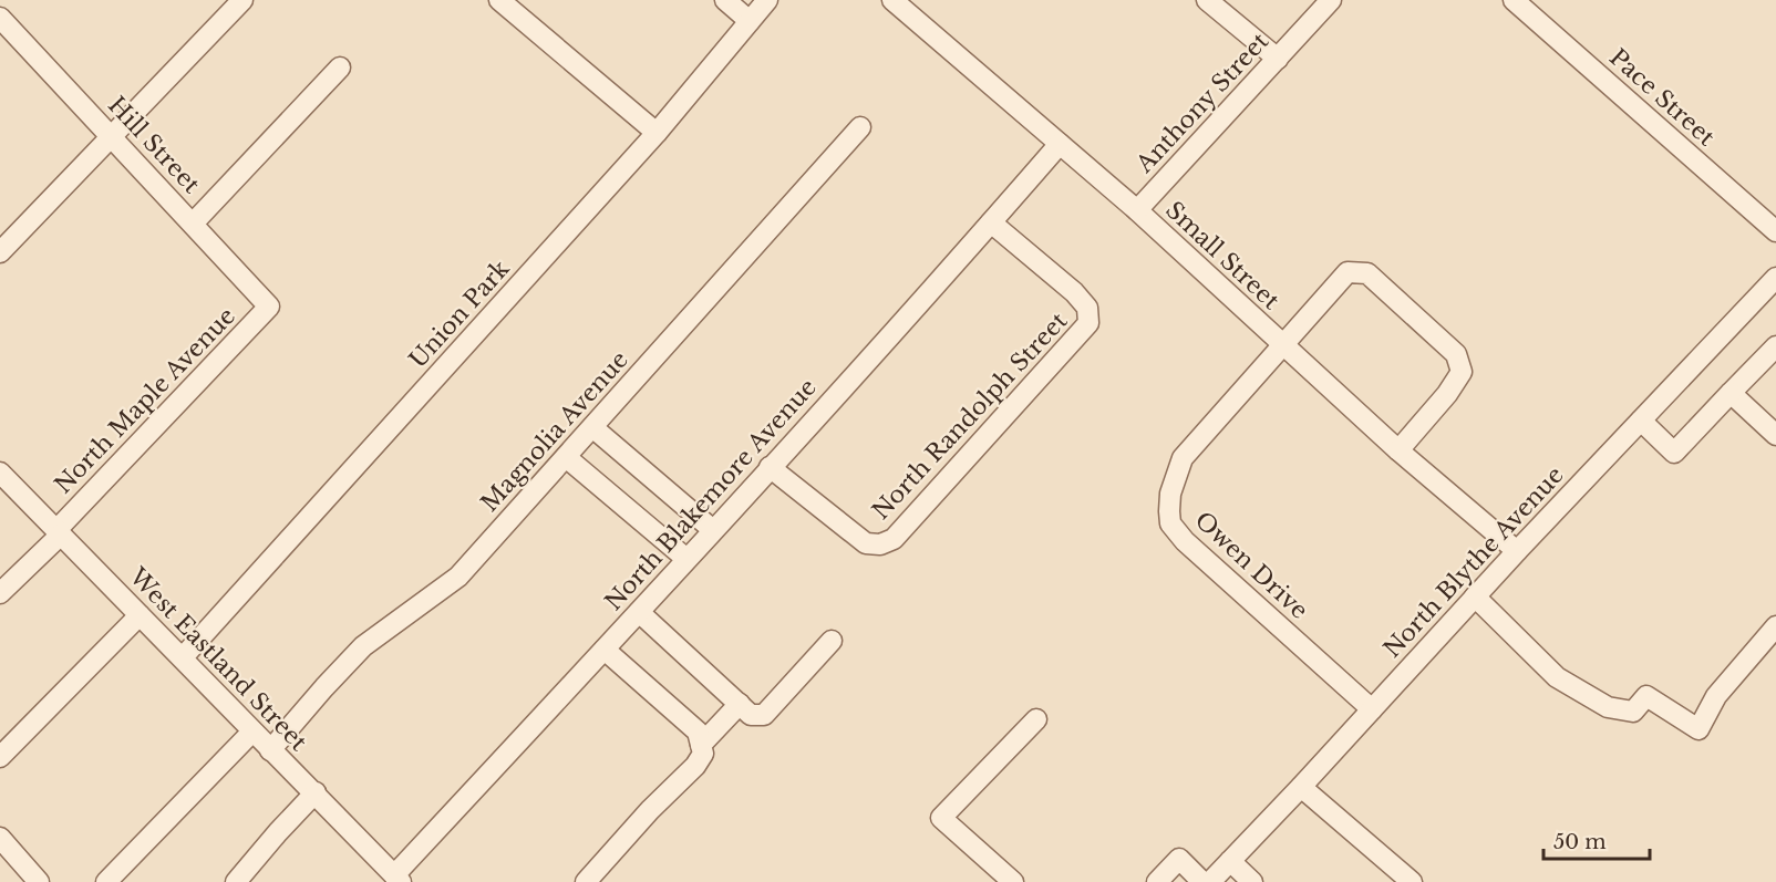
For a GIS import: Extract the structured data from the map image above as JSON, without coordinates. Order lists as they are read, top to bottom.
{
  "streets": {
    "street": [
      "Pace Street",
      "Anthony Street",
      "Hill Street",
      "Small Street",
      "Union Park",
      "North Maple Avenue",
      "North Randolph Street",
      "Magnolia Avenue",
      "North Blakemore Avenue",
      "North Blythe Avenue",
      "Owen Drive",
      "West Eastland Street"
    ]
  },
  "crossings": [
    ["Anthony Street", "Small Street"],
    ["Hill Street", "North Maple Avenue"],
    ["Small Street", "North Blakemore Avenue"],
    ["Small Street", "North Blythe Avenue"],
    ["Small Street", "Owen Drive"],
    ["Union Park", "West Eastland Street"],
    ["North Maple Avenue", "West Eastland Street"],
    ["North Randolph Street", "North Blakemore Avenue"],
    ["Magnolia Avenue", "West Eastland Street"],
    ["North Blakemore Avenue", "West Eastland Street"],
    ["North Blythe Avenue", "Owen Drive"]
  ],
  "scale_bar": "50 m"
}
